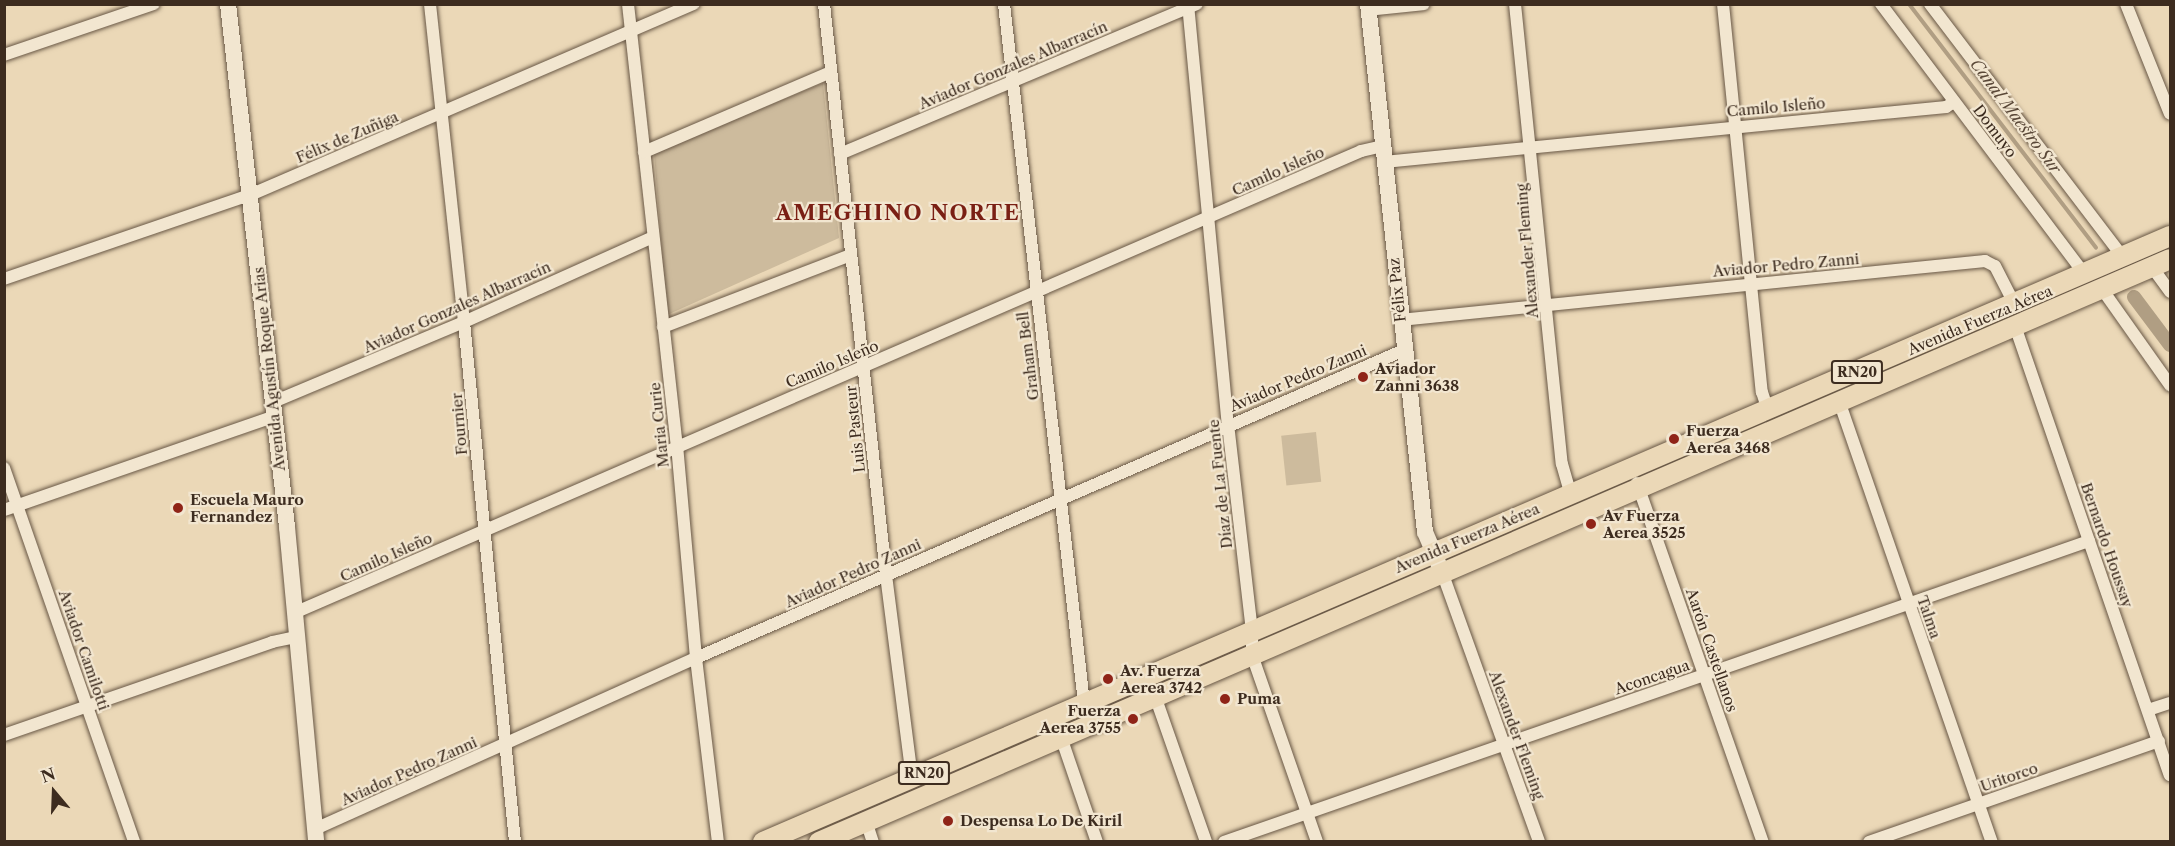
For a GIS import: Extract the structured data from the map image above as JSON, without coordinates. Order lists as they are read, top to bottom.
{
  "streets": {
    "main road": [
      "Félix Paz",
      "Avenida Fuerza Aérea",
      "Avenida Agustín Roque Arias",
      "RN20"
    ],
    "street": [
      "Aviador Gonzales Albarracín",
      "Camilo Isleño",
      "Domuyo",
      "Félix de Zuñiga",
      "Alexander Fleming",
      "Aviador Pedro Zanni",
      "Graham Bell",
      "Fournier",
      "Maria Curie",
      "Luis Pasteur",
      "Díaz de La Fuente",
      "Bernardo Houssay",
      "Talma",
      "Aviador Camilotti",
      "Aarón Castellanos",
      "Aconcagua",
      "Uritorco"
    ]
  },
  "crossings": [
    ["Aviador Gonzales Albarracín", "Graham Bell"],
    ["Aviador Gonzales Albarracín", "Avenida Agustín Roque Arias"],
    ["Aviador Gonzales Albarracín", "Fournier"],
    ["Aviador Gonzales Albarracín", "Maria Curie"],
    ["Aviador Gonzales Albarracín", "Luis Pasteur"],
    ["Aviador Gonzales Albarracín", "Díaz de La Fuente"],
    ["Aviador Gonzales Albarracín", "Aviador Camilotti"],
    ["Camilo Isleño", "Domuyo"],
    ["Camilo Isleño", "Alexander Fleming"],
    ["Camilo Isleño", "Félix Paz"],
    ["Camilo Isleño", "Graham Bell"],
    ["Camilo Isleño", "Avenida Agustín Roque Arias"],
    ["Camilo Isleño", "Fournier"],
    ["Camilo Isleño", "Maria Curie"],
    ["Camilo Isleño", "Luis Pasteur"],
    ["Camilo Isleño", "Díaz de La Fuente"],
    ["Domuyo", "Avenida Fuerza Aérea"],
    ["Félix de Zuñiga", "Avenida Agustín Roque Arias"],
    ["Félix de Zuñiga", "Fournier"],
    ["Félix de Zuñiga", "Maria Curie"],
    ["Alexander Fleming", "Aviador Pedro Zanni"],
    ["Alexander Fleming", "Félix Paz"],
    ["Alexander Fleming", "Avenida Fuerza Aérea"],
    ["Alexander Fleming", "Aconcagua"],
    ["Aviador Pedro Zanni", "Félix Paz"],
    ["Aviador Pedro Zanni", "Avenida Fuerza Aérea"],
    ["Aviador Pedro Zanni", "Graham Bell"],
    ["Aviador Pedro Zanni", "Avenida Agustín Roque Arias"],
    ["Aviador Pedro Zanni", "Fournier"],
    ["Aviador Pedro Zanni", "Maria Curie"],
    ["Aviador Pedro Zanni", "Luis Pasteur"],
    ["Aviador Pedro Zanni", "Díaz de La Fuente"],
    ["Félix Paz", "Avenida Fuerza Aérea"],
    ["Avenida Fuerza Aérea", "Graham Bell"],
    ["Avenida Fuerza Aérea", "Luis Pasteur"],
    ["Avenida Fuerza Aérea", "Díaz de La Fuente"],
    ["Avenida Fuerza Aérea", "Bernardo Houssay"],
    ["Avenida Fuerza Aérea", "Talma"],
    ["Avenida Fuerza Aérea", "Aarón Castellanos"],
    ["Díaz de La Fuente", "Aconcagua"],
    ["Bernardo Houssay", "Aconcagua"],
    ["Bernardo Houssay", "Uritorco"],
    ["Talma", "Aconcagua"],
    ["Talma", "Uritorco"],
    ["Aarón Castellanos", "Aconcagua"]
  ],
  "districts": ["AMEGHINO NORTE"],
  "water": ["Canal Maestro Sur"],
  "places": [
    "Aviador Zanni 3638",
    "Fuerza Aerea 3468",
    "Escuela Mauro Fernandez",
    "Av Fuerza Aerea 3525",
    "Av. Fuerza Aerea 3742",
    "Puma",
    "Fuerza Aerea 3755",
    "Despensa Lo De Kiril"
  ],
  "north": "top"
}
